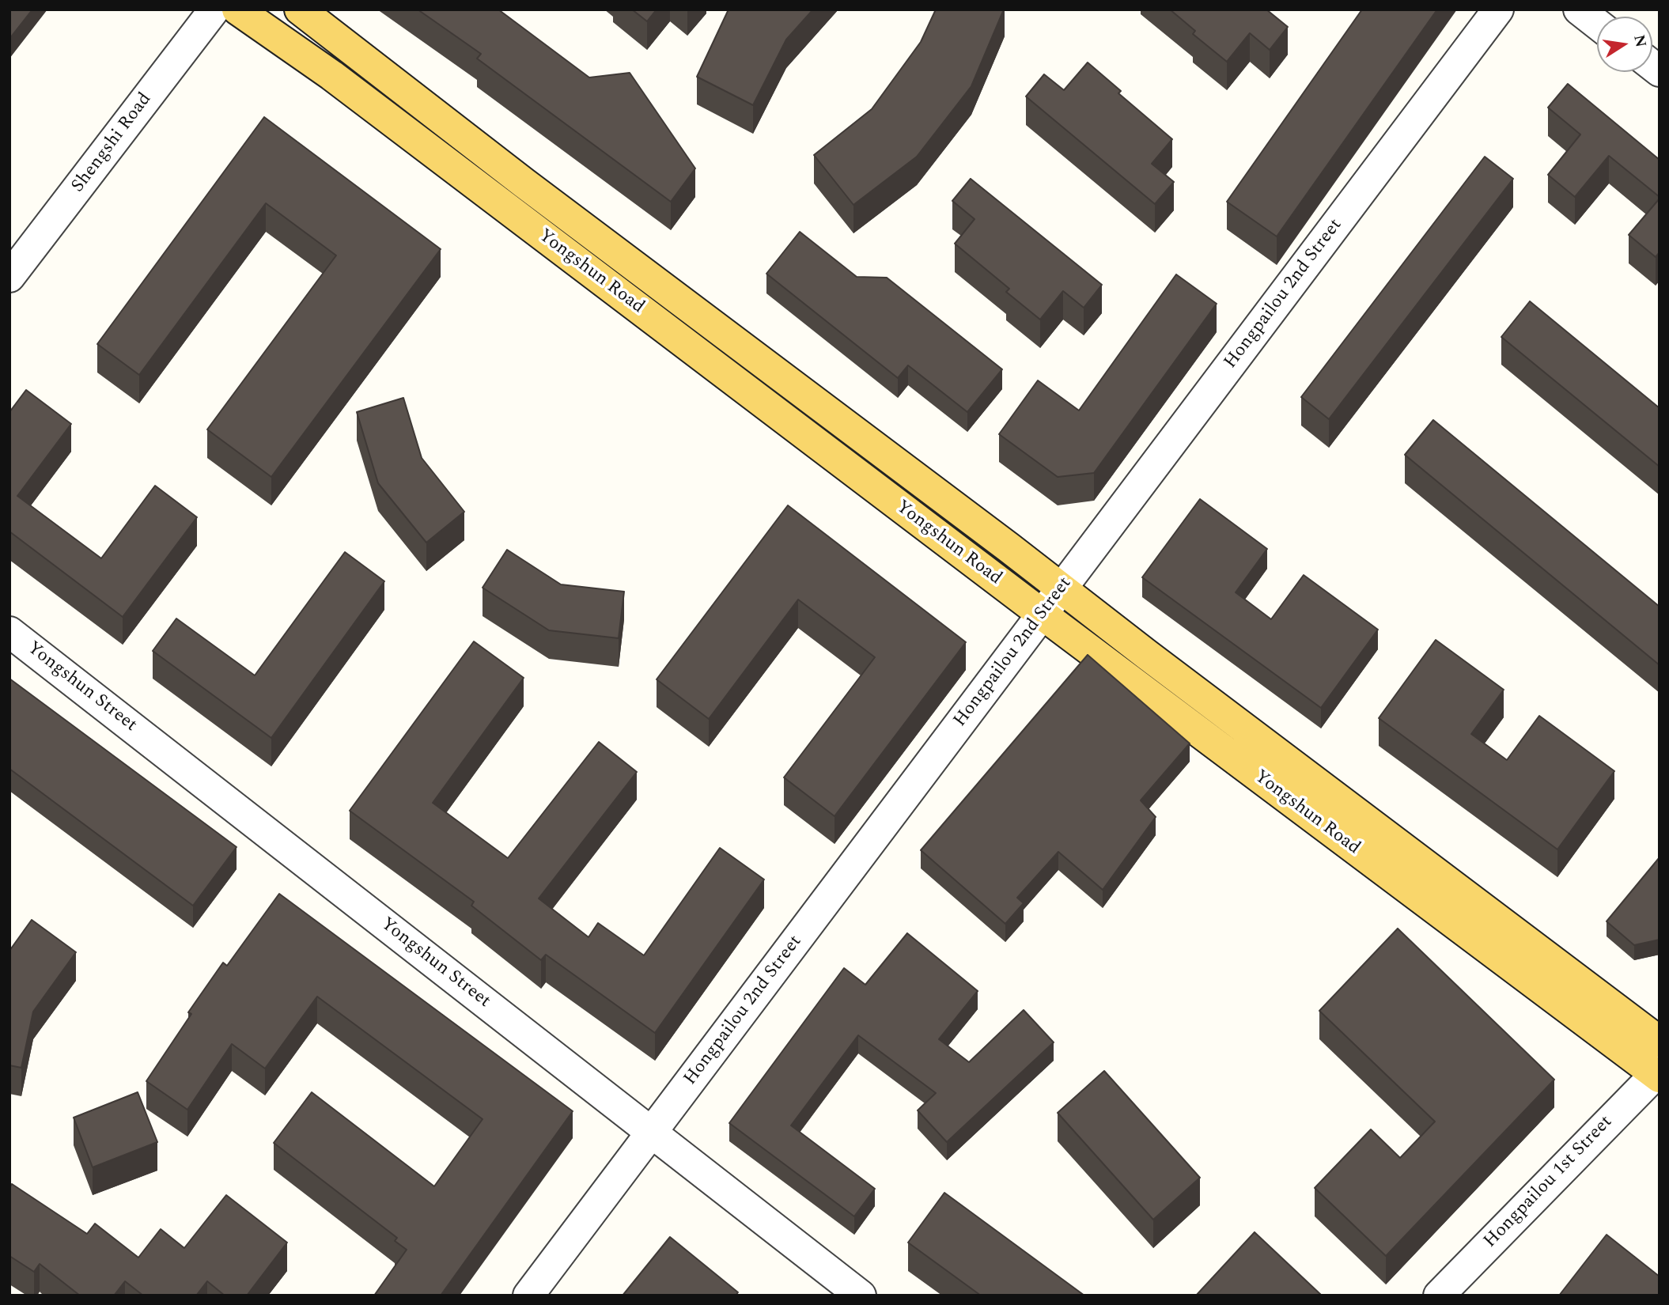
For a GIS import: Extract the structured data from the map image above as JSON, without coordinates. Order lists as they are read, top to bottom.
{
  "streets": {
    "main road": ["Yongshun Road"],
    "street": [
      "Shengshi Road",
      "Hongpailou 2nd Street",
      "Yongshun Street",
      "Hongpailou 1st Street"
    ]
  },
  "crossings": [
    ["Yongshun Road", "Hongpailou 2nd Street"],
    ["Yongshun Road", "Hongpailou 1st Street"],
    ["Hongpailou 2nd Street", "Yongshun Street"]
  ],
  "north": "right"
}
